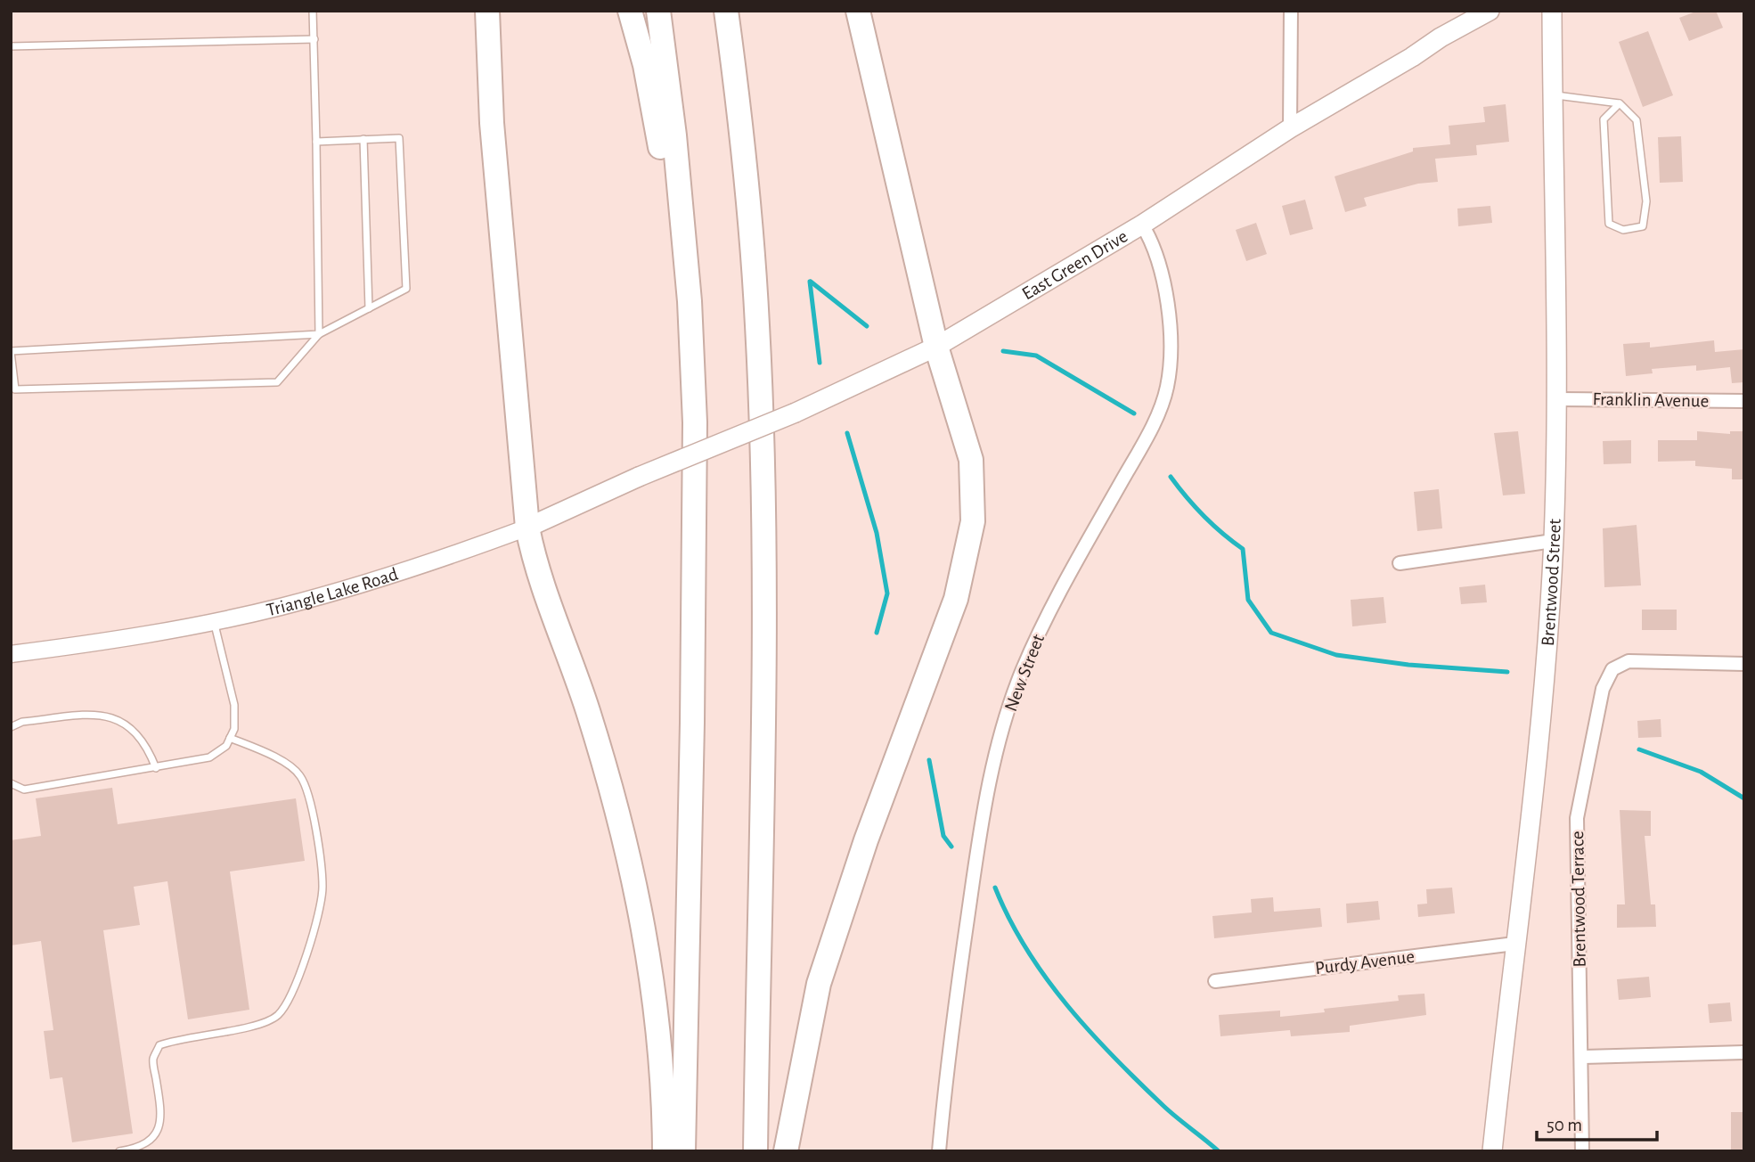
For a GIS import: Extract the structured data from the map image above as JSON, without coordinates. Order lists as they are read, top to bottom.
{
  "streets": {
    "main road": ["East Green Drive", "Brentwood Street", "Triangle Lake Road"],
    "street": [
      "Franklin Avenue",
      "New Street",
      "Brentwood Terrace",
      "Purdy Avenue"
    ]
  },
  "crossings": [
    ["East Green Drive", "Triangle Lake Road"],
    ["East Green Drive", "New Street"],
    ["Franklin Avenue", "Brentwood Street"],
    ["Brentwood Street", "Purdy Avenue"]
  ],
  "scale_bar": "50 m"
}
